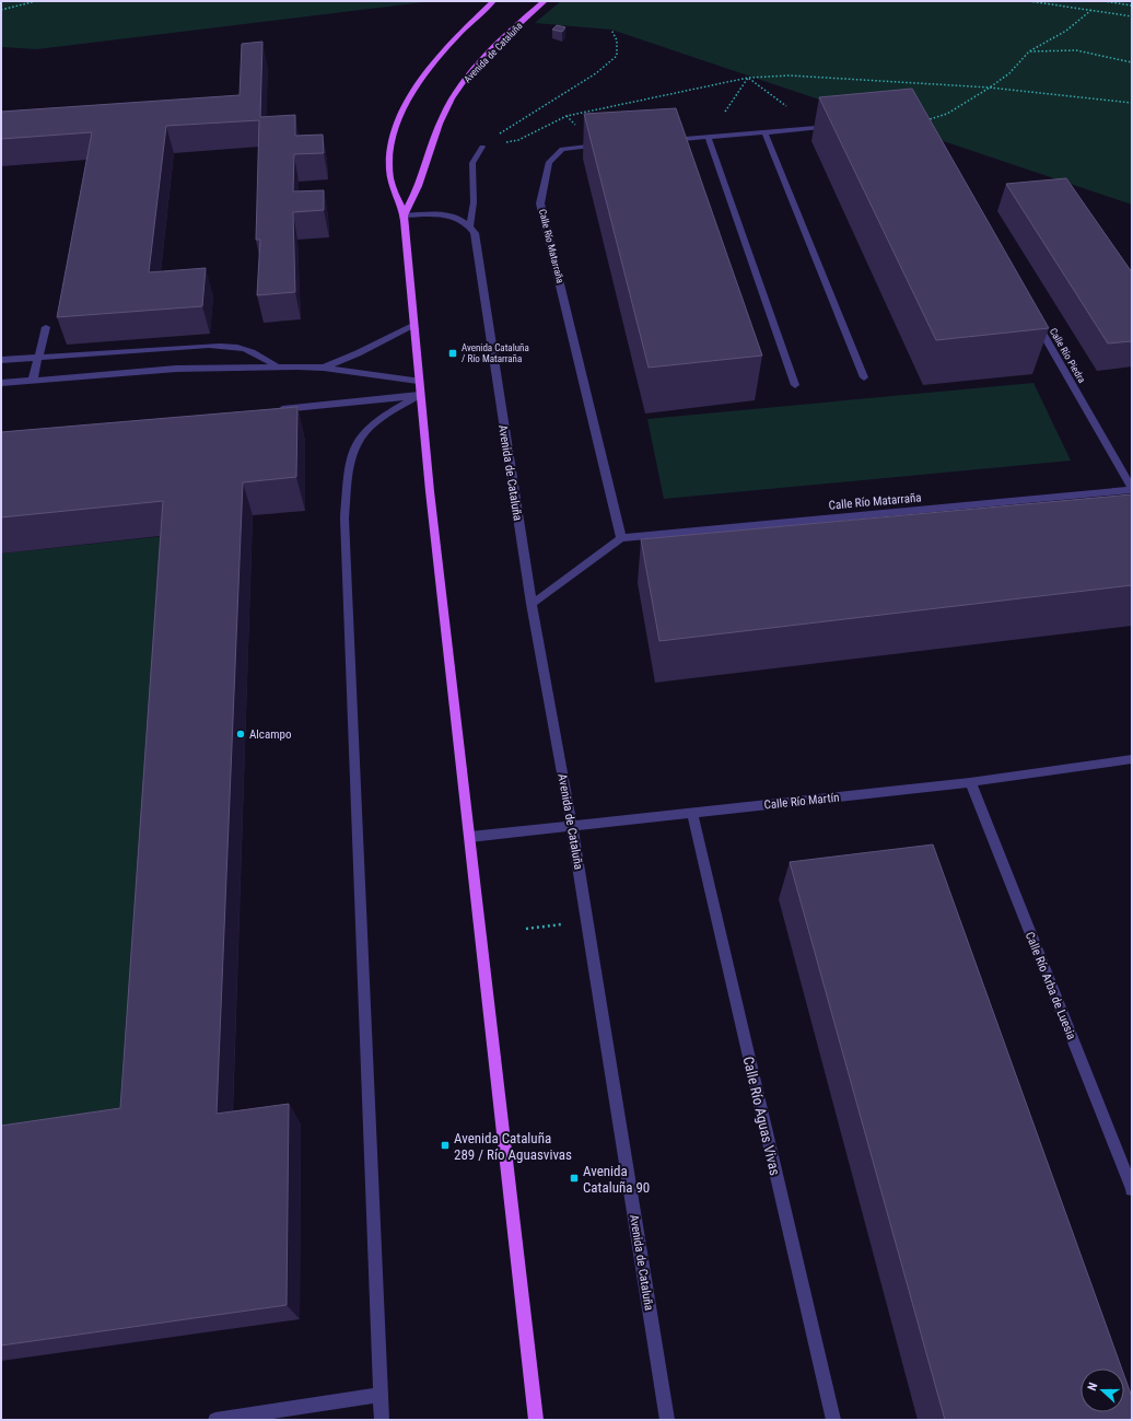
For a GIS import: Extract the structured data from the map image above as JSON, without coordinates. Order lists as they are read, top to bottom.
{
  "streets": {
    "main road": ["Avenida de Cataluña"],
    "street": [
      "Calle Río Matarraña",
      "Calle Río Piedra",
      "Calle Río Martín",
      "Calle Río Arba de Luesia",
      "Calle Río Aguas Vivas"
    ]
  },
  "crossings": [
    ["Avenida de Cataluña", "Calle Río Martín"],
    ["Calle Río Matarraña", "Calle Río Piedra"],
    ["Calle Río Martín", "Calle Río Arba de Luesia"],
    ["Calle Río Martín", "Calle Río Aguas Vivas"]
  ],
  "places": {
    "transit": ["Avenida Cataluña / Río Matarraña", "Avenida Cataluña 289 / Río Aguasvivas", "Avenida Cataluña 90"],
    "other": ["Alcampo"]
  },
  "north": "left"
}
